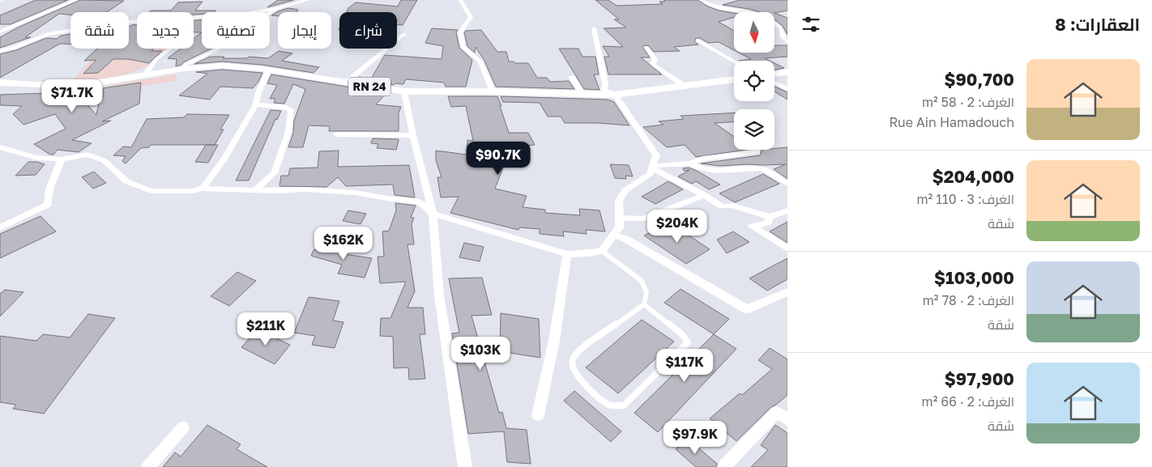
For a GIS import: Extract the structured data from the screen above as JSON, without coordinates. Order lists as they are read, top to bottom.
{
  "streets": {
    "main road": ["RN 24"]
  },
  "north": "bottom",
  "page": {
    "heading": "العقارات: 8",
    "chip": [
      "شراء",
      "إيجار",
      "تصفية",
      "جديد",
      "شقة"
    ],
    "list": [
      {
        "name": "$90,700",
        "note": "الغرف: 2 · 58 m² · Rue Ain Hamadouch"
      },
      {
        "name": "$204,000",
        "note": "الغرف: 3 · 110 m² · شقة"
      },
      {
        "name": "$103,000",
        "note": "الغرف: 2 · 78 m² · شقة"
      },
      {
        "name": "$97,900",
        "note": "الغرف: 2 · 66 m² · شقة"
      }
    ],
    "price": [
      "$71.7K",
      "$90.7K",
      "$204K",
      "$162K",
      "$211K",
      "$103K",
      "$117K",
      "$97.9K"
    ]
  }
}
